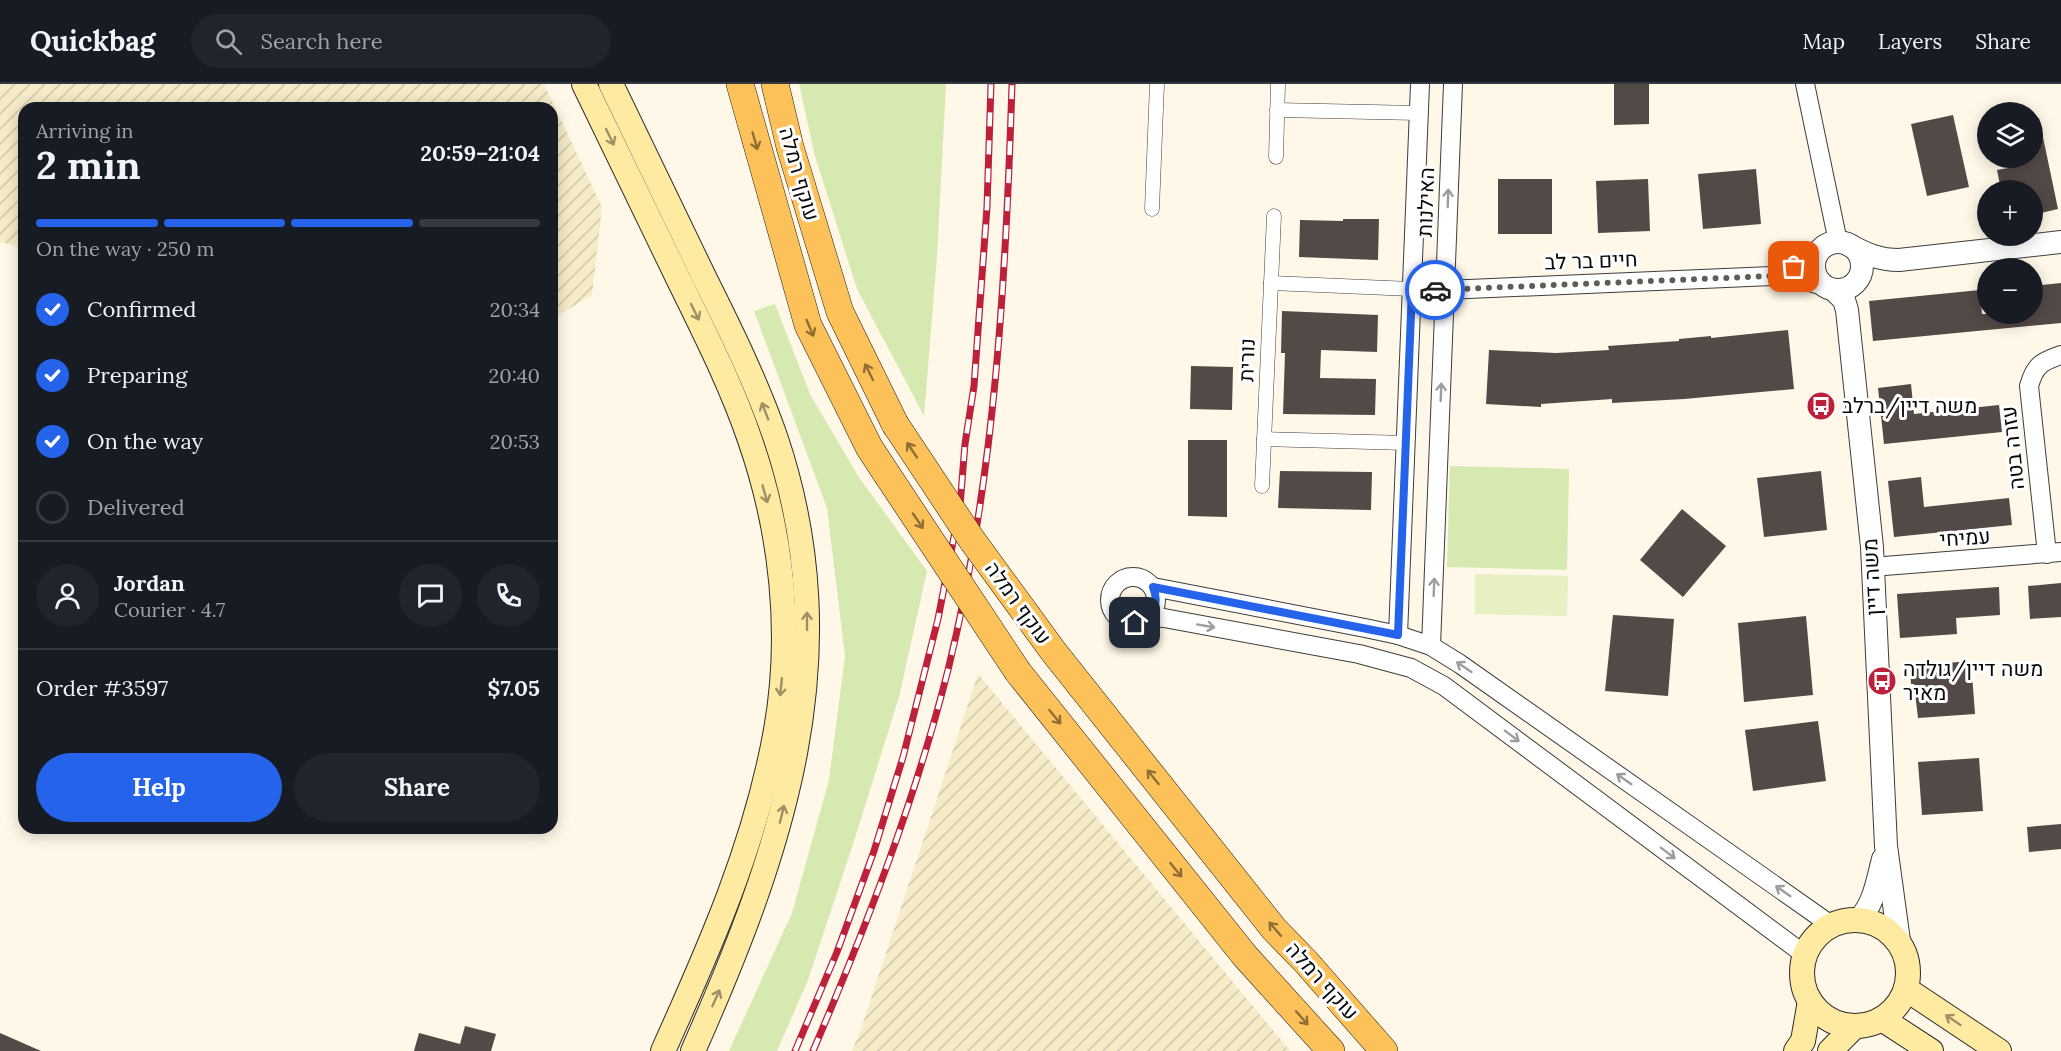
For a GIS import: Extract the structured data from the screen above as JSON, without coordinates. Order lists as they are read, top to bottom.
{
  "streets": {
    "main road": ["עוקף רמלה"],
    "street": [
      "האילנות",
      "חיים בר לב",
      "נורית",
      "עזרה בטה",
      "עמיחי",
      "משה דיין"
    ]
  },
  "crossings": [
    ["האילנות", "חיים בר לב"],
    ["חיים בר לב", "משה דיין"],
    ["עזרה בטה", "עמיחי"],
    ["עמיחי", "משה דיין"]
  ],
  "places": {
    "bus stop": ["משה דיין/ברלב", "משה דיין/גולדה מאיר"]
  },
  "page": {
    "header": "Quickbag",
    "search": "Search here",
    "nav": ["Map", "Layers", "Share"],
    "map_buttons": ["+", "−"],
    "heading": ["2 min", "Arriving in", "20:59–21:04"],
    "panel": [
      "Jordan",
      "Courier · 4.7",
      "Order #3597",
      "$7.05"
    ],
    "bar": "On the way · 250 m",
    "list": [
      ["Confirmed", "20:34"],
      ["Preparing", "20:40"],
      ["On the way", "20:53"],
      "Delivered"
    ],
    "buttons": ["Help", "Share"]
  }
}
